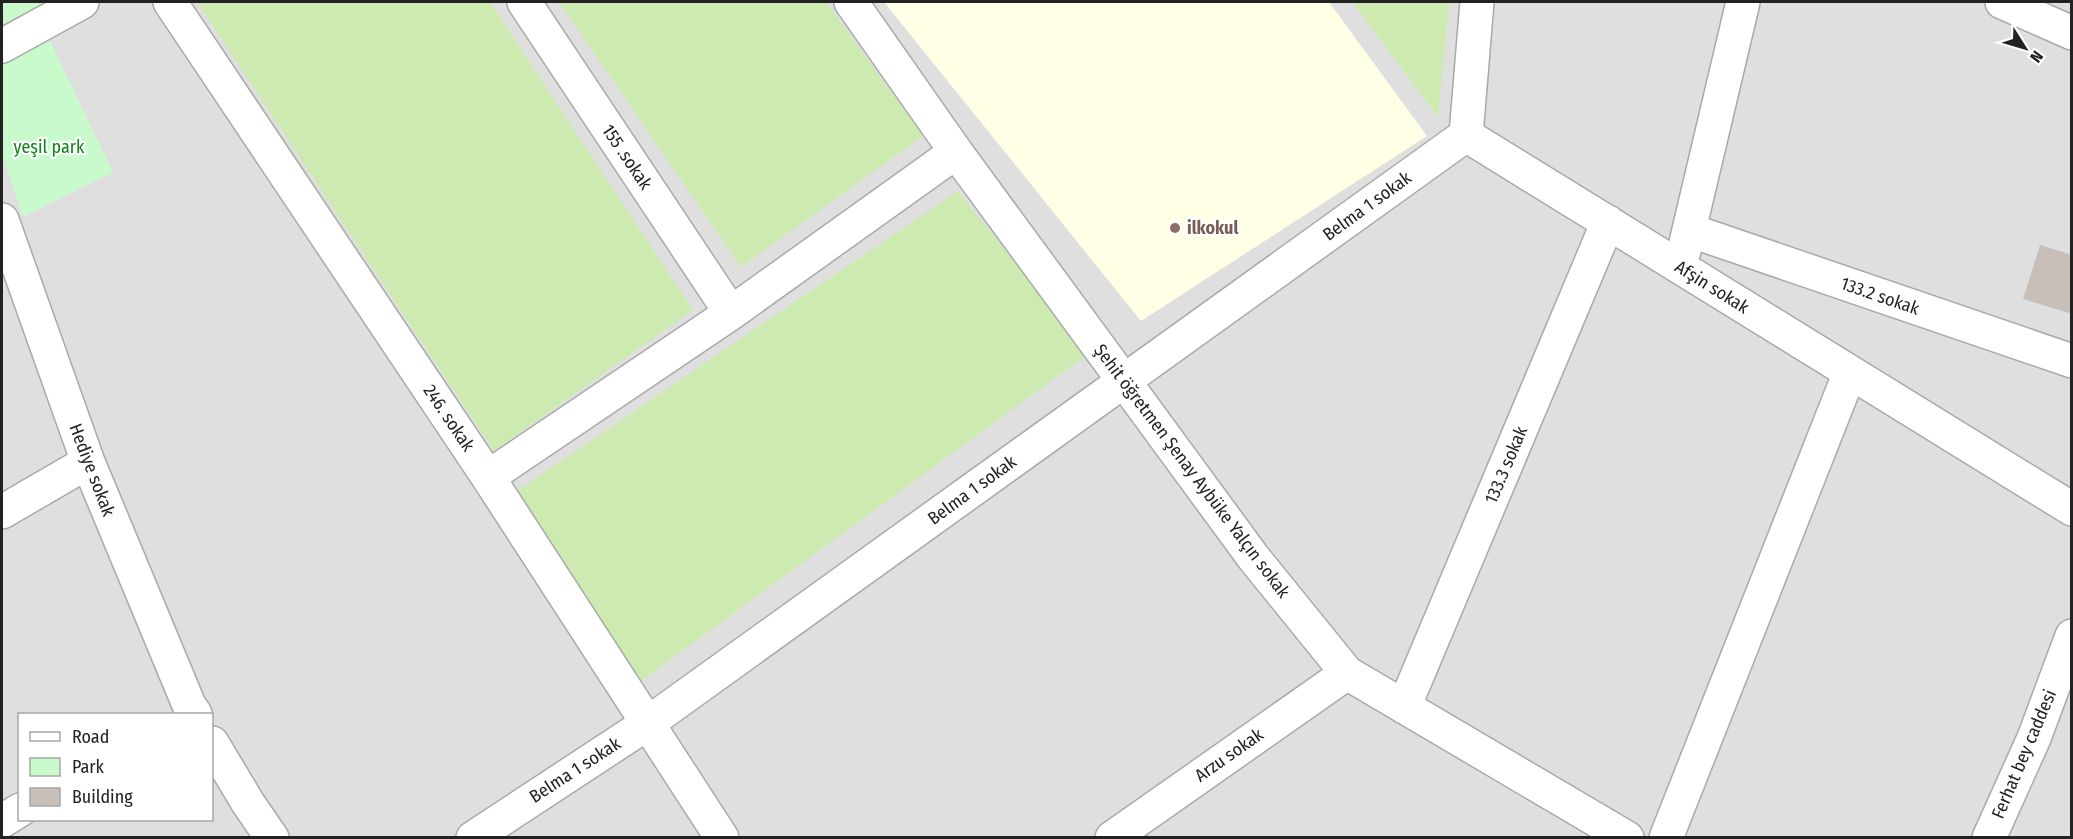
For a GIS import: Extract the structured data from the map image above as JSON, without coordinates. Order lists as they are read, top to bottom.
{
  "streets": {
    "street": [
      "155 .sokak",
      "Belma 1 sokak",
      "Afşin sokak",
      "133.2 sokak",
      "246. sokak",
      "133.3 sokak",
      "Hediye sokak",
      "Şehit öğretmen Şenay Aybüke Yalçın sokak",
      "Ferhat bey caddesi",
      "Arzu sokak"
    ]
  },
  "crossings": [
    ["Belma 1 sokak", "Afşin sokak"],
    ["Belma 1 sokak", "246. sokak"],
    ["Belma 1 sokak", "Şehit öğretmen Şenay Aybüke Yalçın sokak"],
    ["Afşin sokak", "133.3 sokak"],
    ["133.3 sokak", "Şehit öğretmen Şenay Aybüke Yalçın sokak"],
    ["Şehit öğretmen Şenay Aybüke Yalçın sokak", "Arzu sokak"]
  ],
  "parks": ["yeşil park"],
  "places": ["ilkokul"],
  "legend": ["Road", "Park", "Building"],
  "north": "bottom right"
}
